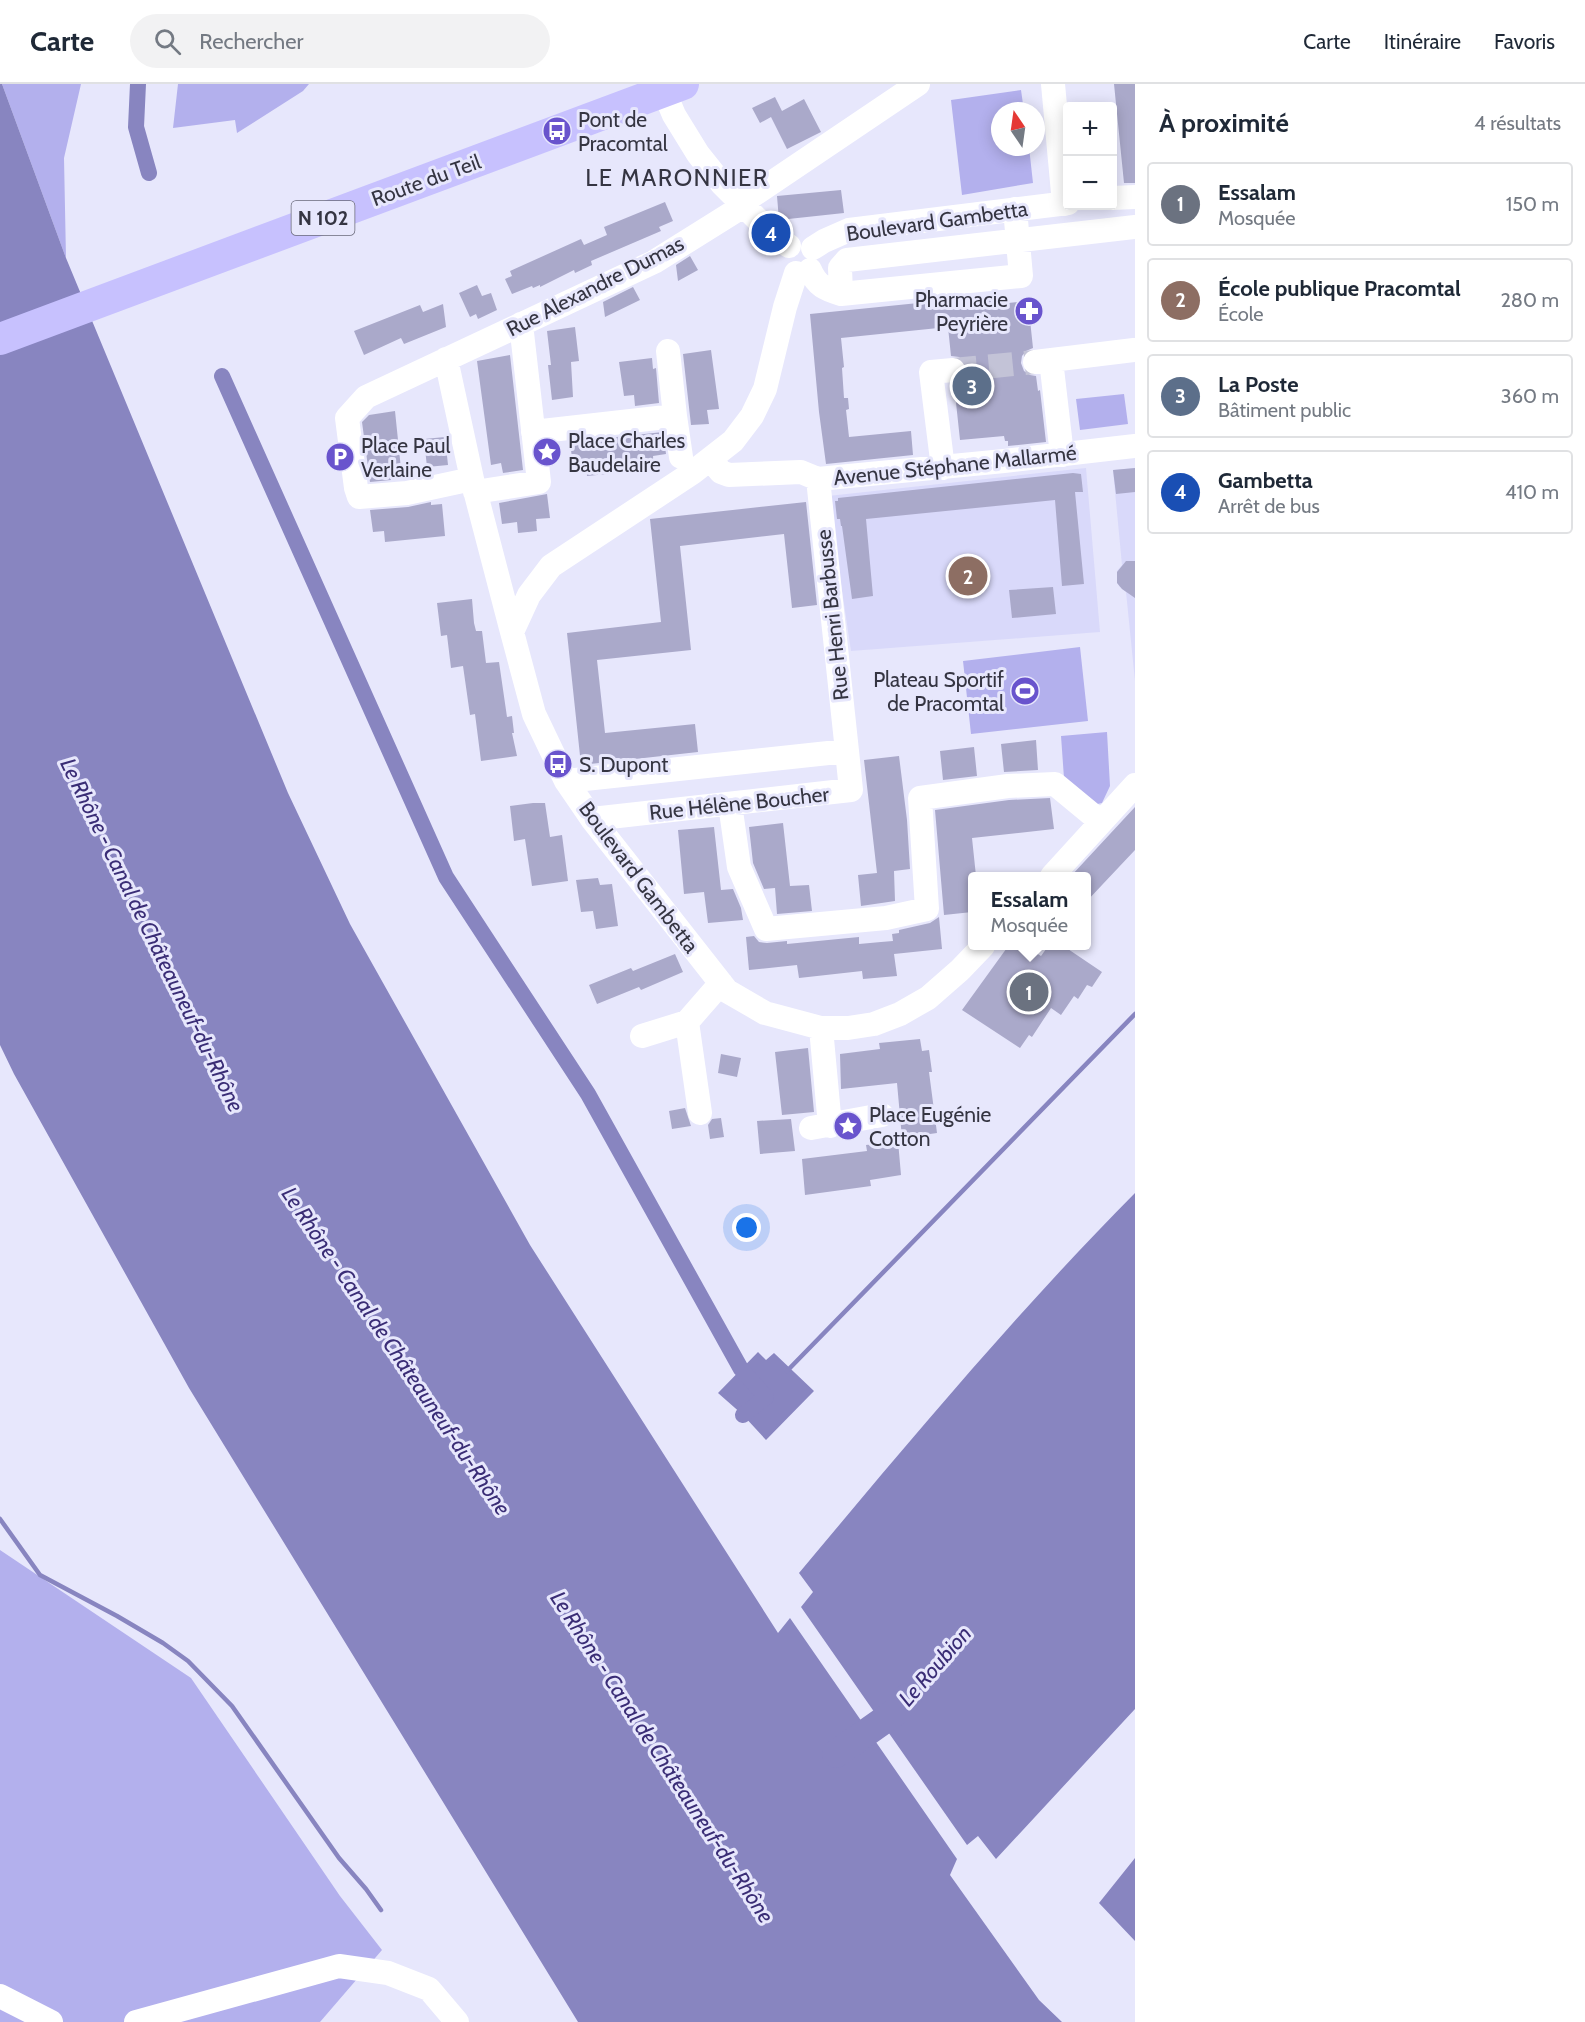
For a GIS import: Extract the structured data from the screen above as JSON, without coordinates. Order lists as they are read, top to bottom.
{
  "streets": {
    "main road": ["Route du Teil", "N 102"],
    "street": [
      "Boulevard Gambetta",
      "Rue Alexandre Dumas",
      "Avenue Stéphane Mallarmé",
      "Rue Henri Barbusse",
      "Rue Hélène Boucher"
    ]
  },
  "crossings": [
    ["Boulevard Gambetta", "Rue Alexandre Dumas"],
    ["Boulevard Gambetta", "Rue Hélène Boucher"],
    ["Avenue Stéphane Mallarmé", "Rue Henri Barbusse"],
    ["Rue Henri Barbusse", "Rue Hélène Boucher"]
  ],
  "districts": ["LE MARONNIER"],
  "water": ["Le Rhône - Canal de Châteauneuf-du-Rhône", "Le Roubion"],
  "places": {
    "bus stop": ["Pont de Pracomtal", "S. Dupont"],
    "pharmacy": ["Pharmacie Peyrière"],
    "place": ["Place Charles Baudelaire", "Place Eugénie Cotton"],
    "parking": ["Place Paul Verlaine"],
    "sports": ["Plateau Sportif de Pracomtal"]
  },
  "north": "top",
  "page": {
    "header": "Carte",
    "search": "Rechercher",
    "nav": ["Carte", "Itinéraire", "Favoris"],
    "heading": ["À proximité", "4 résultats"],
    "map_buttons": ["+", "−"],
    "list": [
      {
        "mark": "1",
        "name": "Essalam",
        "note": "Mosquée",
        "value": "150 m"
      },
      {
        "mark": "2",
        "name": "École publique Pracomtal",
        "note": "École",
        "value": "280 m"
      },
      {
        "mark": "3",
        "name": "La Poste",
        "note": "Bâtiment public",
        "value": "360 m"
      },
      {
        "mark": "4",
        "name": "Gambetta",
        "note": "Arrêt de bus",
        "value": "410 m"
      }
    ],
    "pins": [
      "4",
      "3",
      "2",
      "1"
    ],
    "popup": ["Essalam", "Mosquée"]
  }
}
